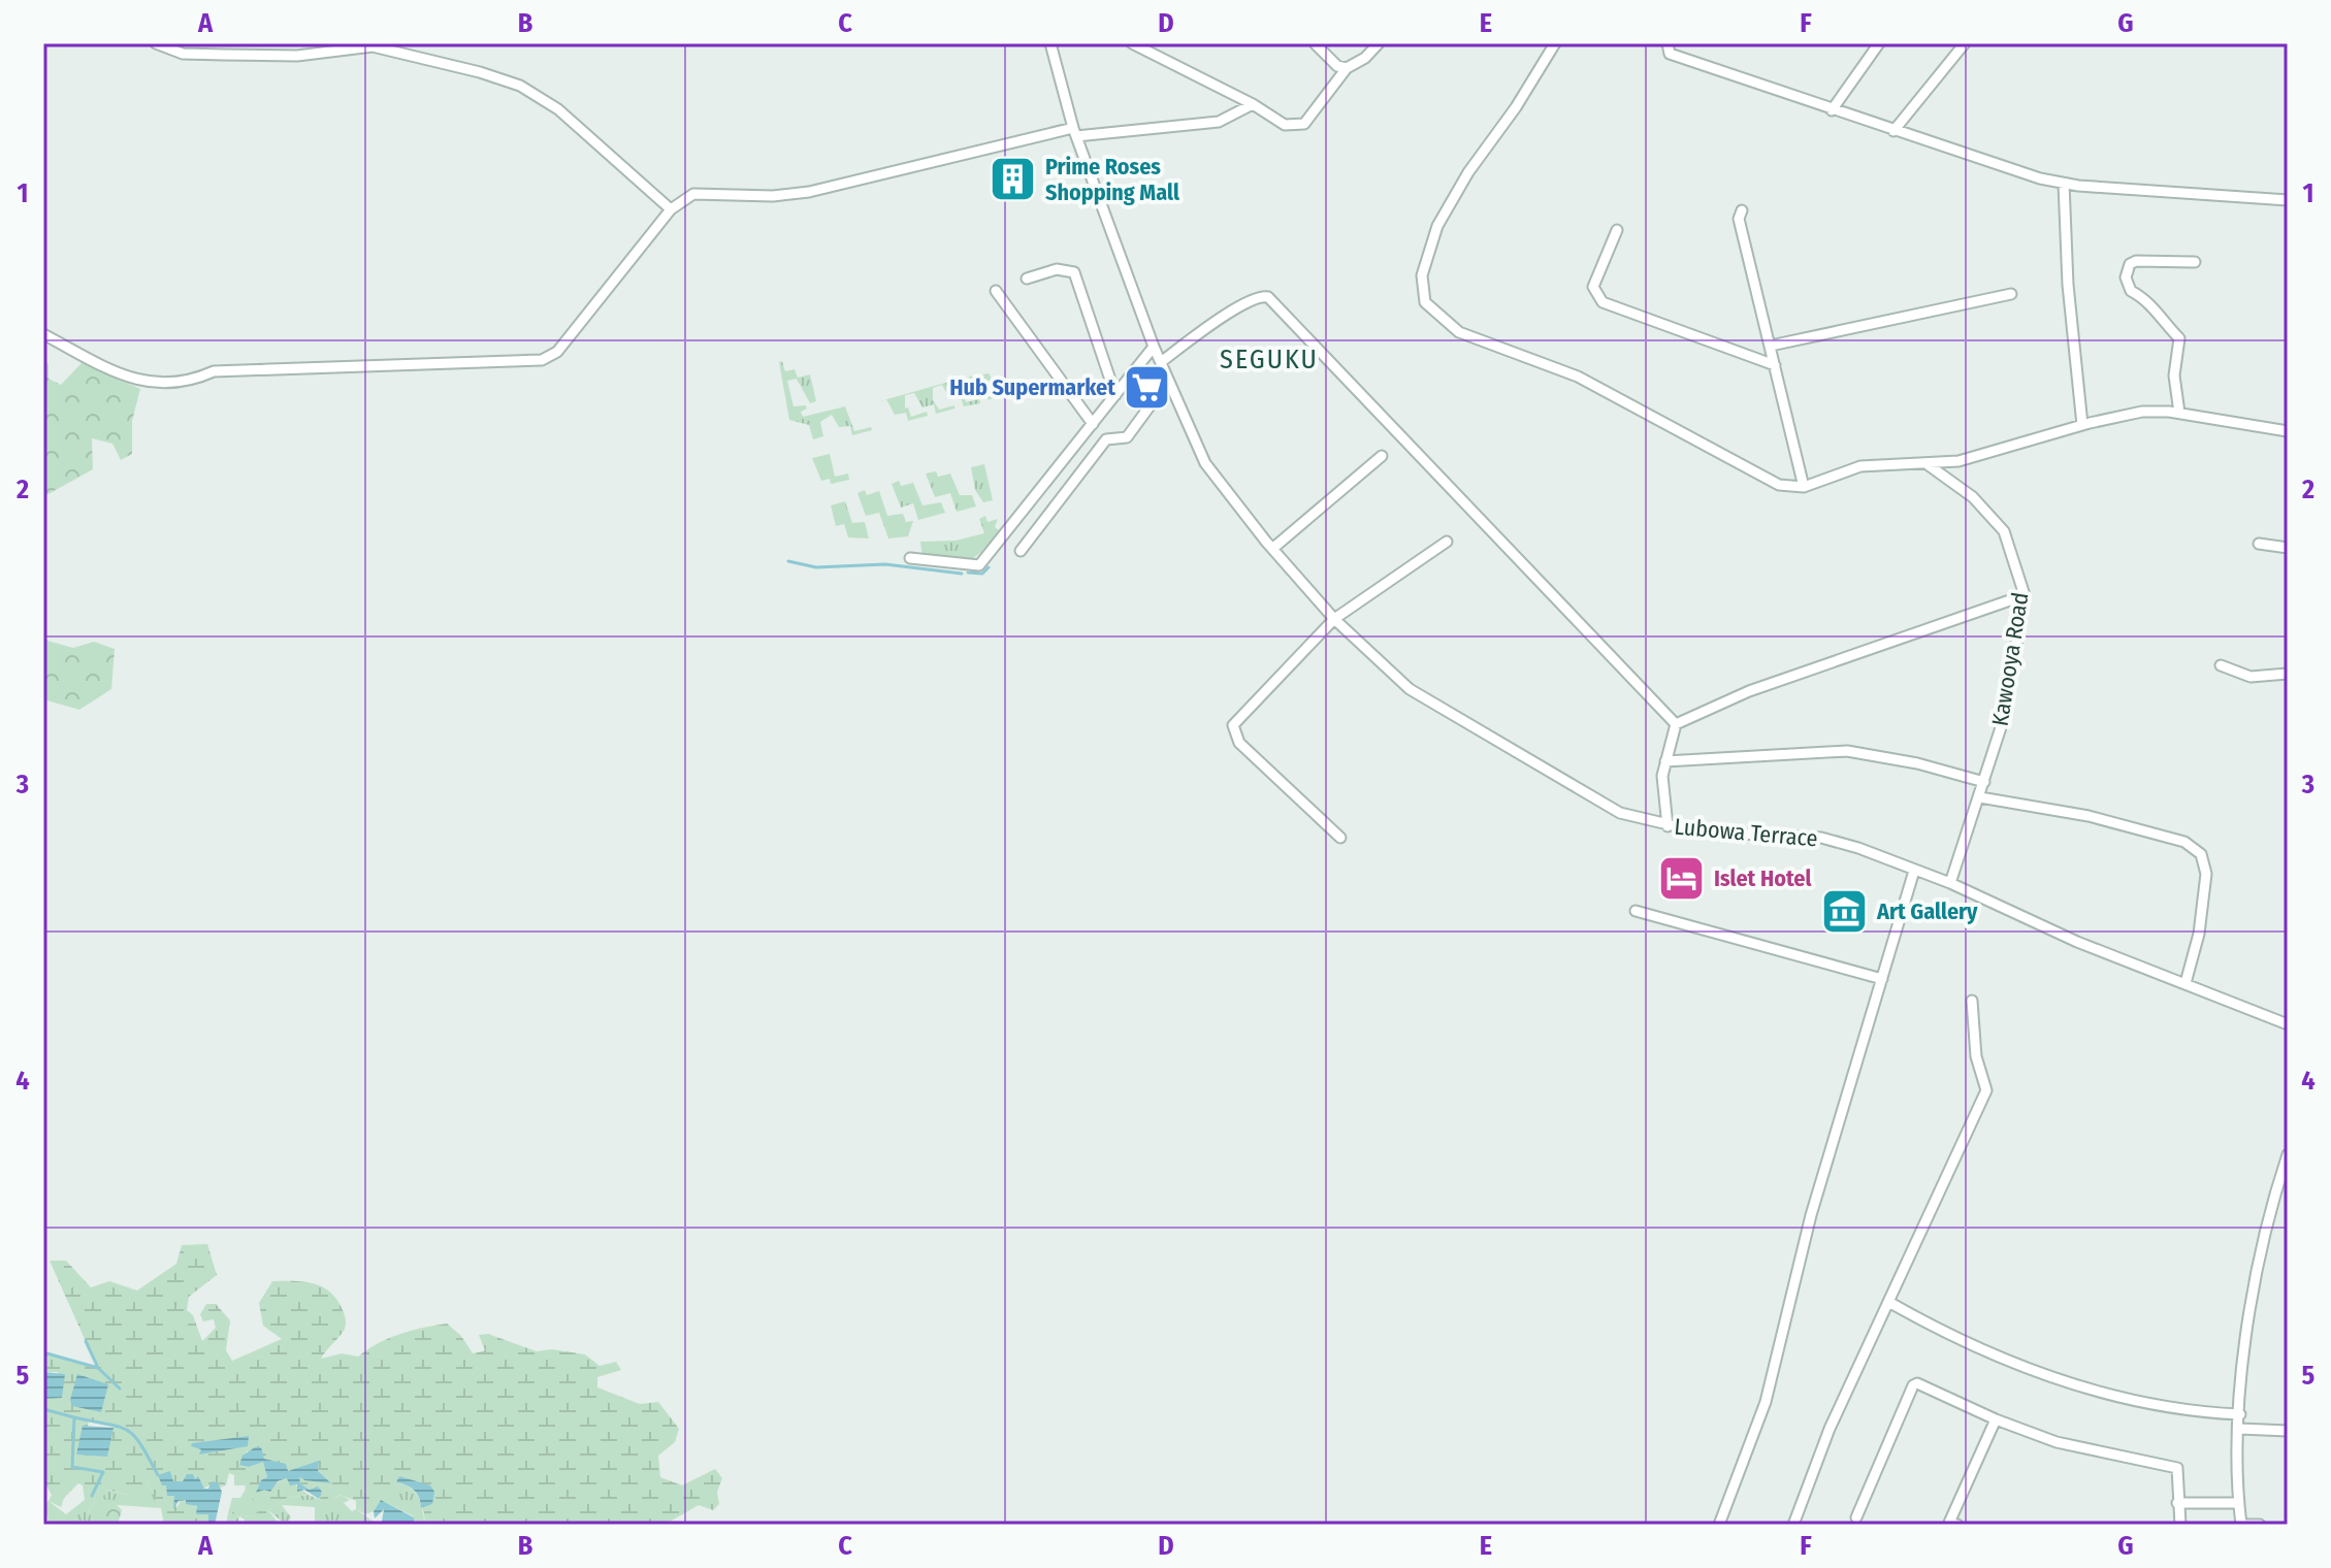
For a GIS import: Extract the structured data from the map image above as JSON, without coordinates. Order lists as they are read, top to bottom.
{
  "streets": {
    "street": ["Kawooya Road", "Lubowa Terrace"]
  },
  "crossings": [
    ["Kawooya Road", "Lubowa Terrace"]
  ],
  "districts": ["SEGUKU"],
  "places": {
    "building": ["Prime Roses Shopping Mall"],
    "supermarket": ["Hub Supermarket"],
    "hotel": ["Islet Hotel"],
    "museum": ["Art Gallery"]
  },
  "grid": {
    "columns": [
      "A",
      "B",
      "C",
      "D",
      "E",
      "F",
      "G"
    ],
    "rows": [
      "1",
      "2",
      "3",
      "4",
      "5"
    ]
  }
}
